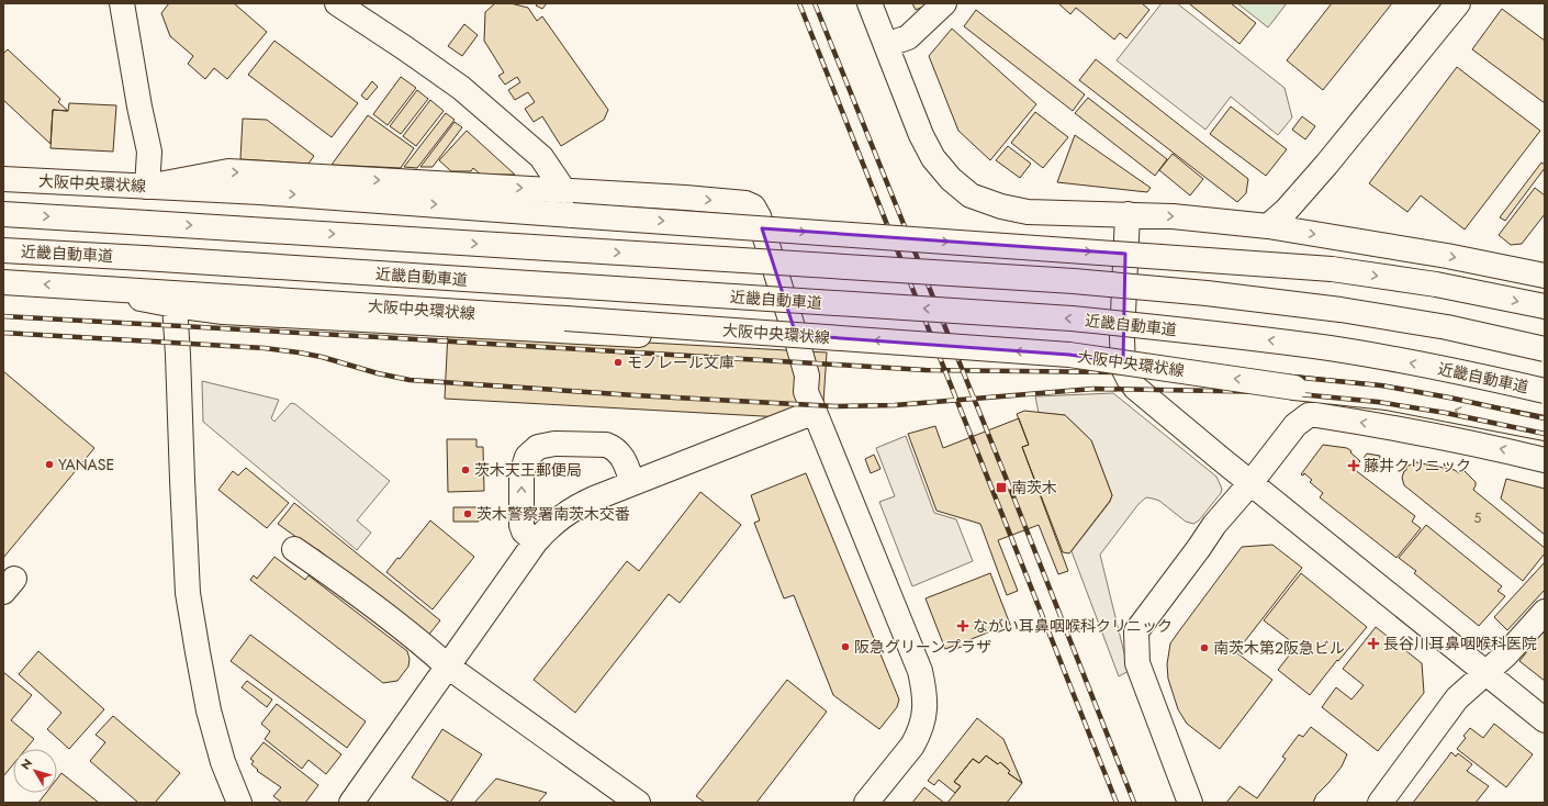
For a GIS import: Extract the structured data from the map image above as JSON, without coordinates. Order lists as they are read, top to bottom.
{
  "streets": {
    "main road": ["大阪中央環状線", "近畿自動車道"]
  },
  "places": {
    "other": [
      "モノレール文庫",
      "YANASE",
      "茨木天王郵便局",
      "茨木警察署南茨木交番",
      "阪急グリーンプラザ",
      "南茨木第2阪急ビル"
    ],
    "health": ["藤井クリニック", "ながい耳鼻咽喉科クリニック", "長谷川耳鼻咽喉科医院"],
    "transit": ["南茨木"]
  },
  "house_numbers": ["5"],
  "north": "top left"
}
